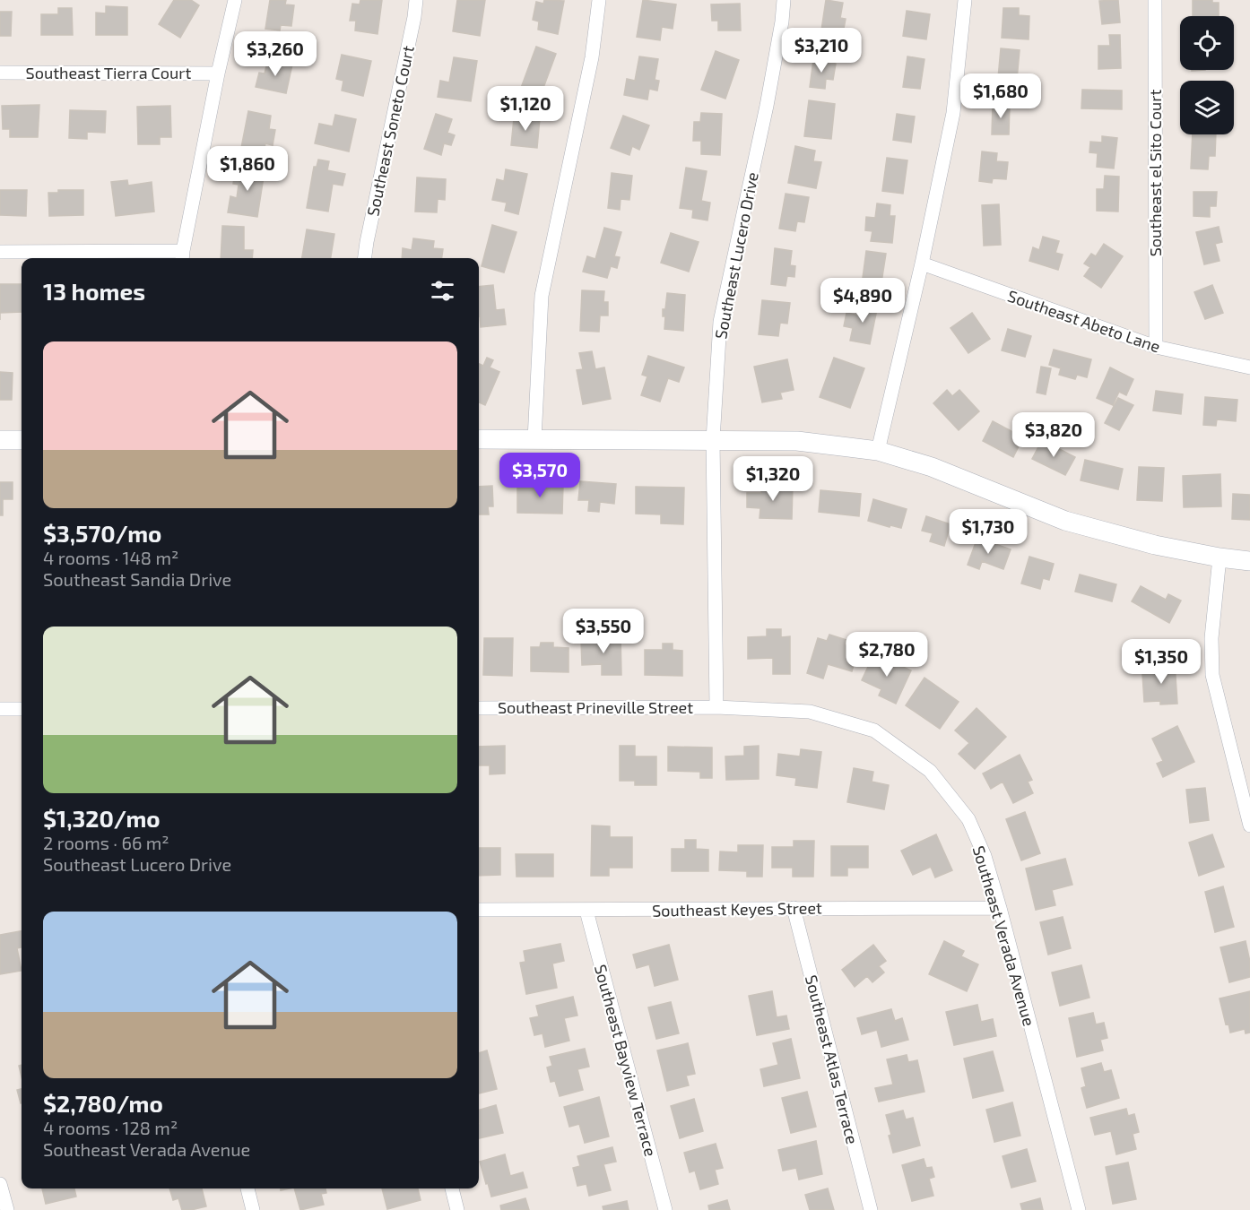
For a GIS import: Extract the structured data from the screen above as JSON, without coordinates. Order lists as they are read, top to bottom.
{
  "streets": {
    "street": [
      "Southeast Tierra Court",
      "Southeast Soneto Court",
      "Southeast el Sito Court",
      "Southeast Lucero Drive",
      "Southeast Abeto Lane",
      "Southeast Prineville Street",
      "Southeast Keyes Street",
      "Southeast Verada Avenue",
      "Southeast Atlas Terrace",
      "Southeast Bayview Terrace"
    ]
  },
  "crossings": [
    ["Southeast el Sito Court", "Southeast Abeto Lane"],
    ["Southeast Lucero Drive", "Southeast Prineville Street"],
    ["Southeast Lucero Drive", "Southeast Verada Avenue"],
    ["Southeast Prineville Street", "Southeast Verada Avenue"],
    ["Southeast Keyes Street", "Southeast Verada Avenue"],
    ["Southeast Keyes Street", "Southeast Atlas Terrace"],
    ["Southeast Keyes Street", "Southeast Bayview Terrace"]
  ],
  "page": {
    "price": [
      "$3,210",
      "$3,260",
      "$1,680",
      "$1,120",
      "$1,860",
      "$4,890",
      "$3,820",
      "$3,570",
      "$1,320",
      "$1,730",
      "$3,550",
      "$2,780",
      "$1,350"
    ],
    "heading": "13 homes",
    "list": [
      {
        "name": "$3,570/mo",
        "note": "4 rooms · 148 m² · Southeast Sandia Drive"
      },
      {
        "name": "$1,320/mo",
        "note": "2 rooms · 66 m² · Southeast Lucero Drive"
      },
      {
        "name": "$2,780/mo",
        "note": "4 rooms · 128 m² · Southeast Verada Avenue"
      }
    ]
  }
}
